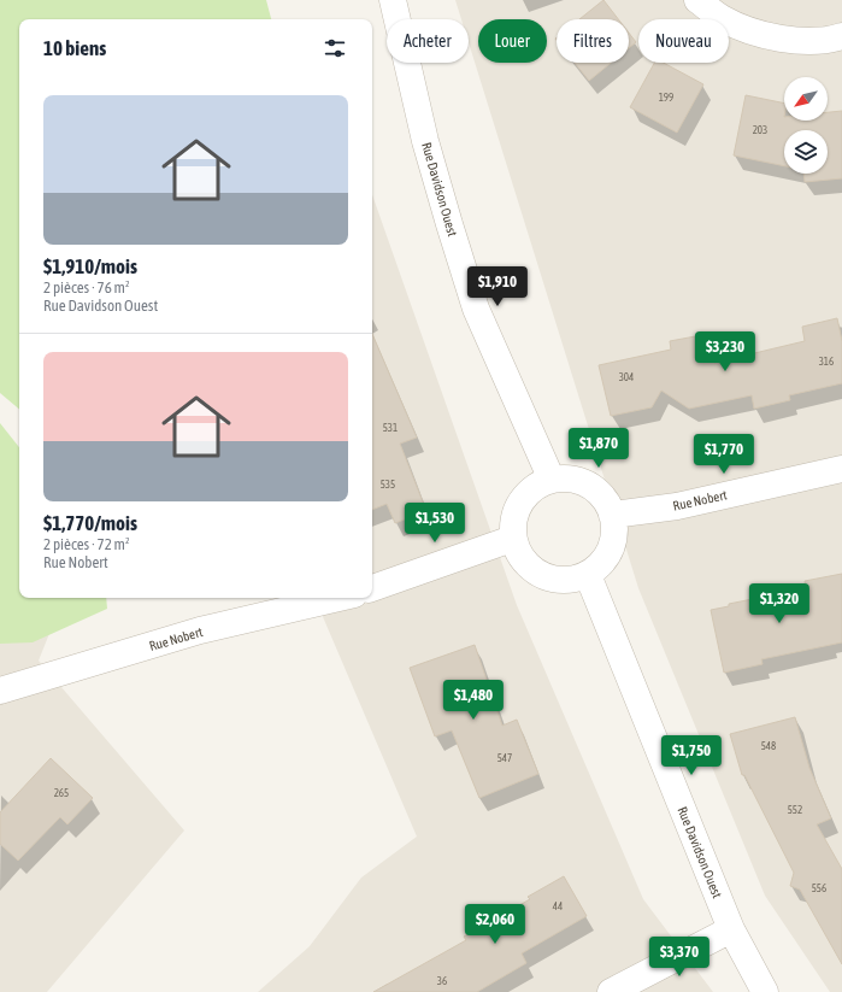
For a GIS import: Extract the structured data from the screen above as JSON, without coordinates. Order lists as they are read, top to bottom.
{
  "streets": {
    "street": ["Rue Davidson Ouest", "Rue Nobert"]
  },
  "crossings": [
    ["Rue Davidson Ouest", "Rue Nobert"]
  ],
  "house_numbers": [
    "199",
    "203",
    "316",
    "304",
    "531",
    "535",
    "548",
    "547",
    "265",
    "552",
    "556",
    "44",
    "36"
  ],
  "north": "bottom left",
  "page": {
    "chip": [
      "Acheter",
      "Louer",
      "Filtres",
      "Nouveau"
    ],
    "heading": "10 biens",
    "list": [
      {
        "name": "$1,910/mois",
        "note": "2 pièces · 76 m² · Rue Davidson Ouest"
      },
      {
        "name": "$1,770/mois",
        "note": "2 pièces · 72 m² · Rue Nobert"
      }
    ],
    "price": [
      "$1,910",
      "$3,230",
      "$1,870",
      "$1,770",
      "$1,530",
      "$1,320",
      "$1,480",
      "$1,750",
      "$2,060",
      "$3,370"
    ]
  }
}
